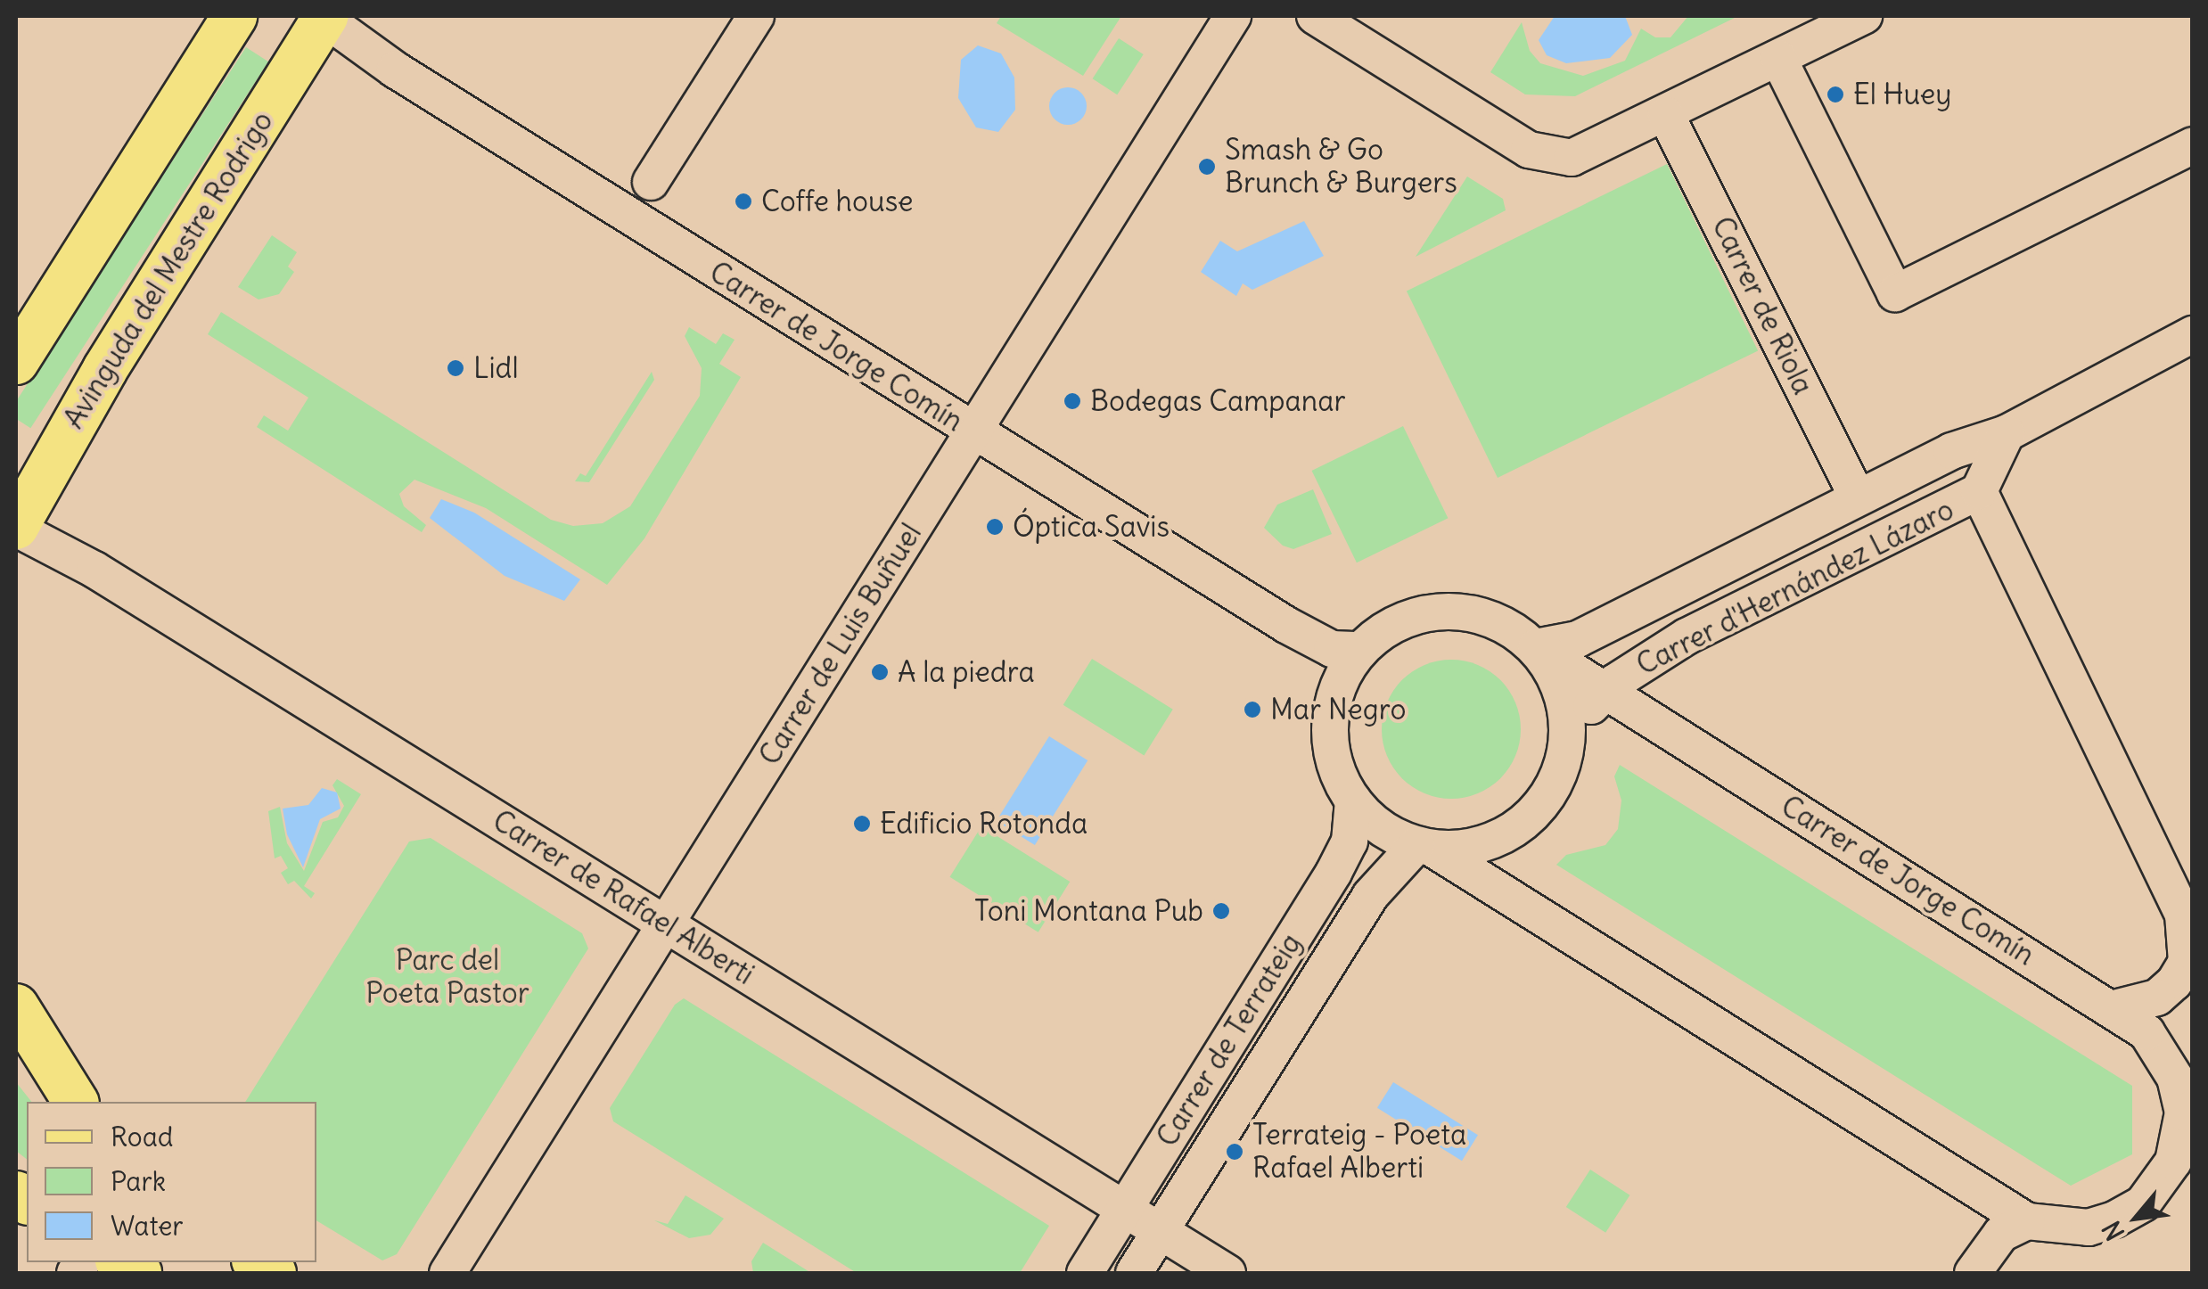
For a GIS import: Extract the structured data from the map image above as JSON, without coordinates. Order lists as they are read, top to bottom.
{
  "streets": {
    "main road": ["Avinguda del Mestre Rodrigo"],
    "street": [
      "Carrer de Riola",
      "Carrer de Jorge Comín",
      "Carrer d'Hernández Lázaro",
      "Carrer de Luis Buñuel",
      "Carrer de Rafael Alberti",
      "Carrer de Terrateig"
    ]
  },
  "crossings": [
    ["Avinguda del Mestre Rodrigo", "Carrer de Jorge Comín"],
    ["Avinguda del Mestre Rodrigo", "Carrer de Rafael Alberti"],
    ["Carrer de Riola", "Carrer d'Hernández Lázaro"],
    ["Carrer de Jorge Comín", "Carrer d'Hernández Lázaro"],
    ["Carrer de Jorge Comín", "Carrer de Luis Buñuel"],
    ["Carrer de Jorge Comín", "Carrer de Terrateig"],
    ["Carrer d'Hernández Lázaro", "Carrer de Terrateig"],
    ["Carrer de Luis Buñuel", "Carrer de Rafael Alberti"],
    ["Carrer de Rafael Alberti", "Carrer de Terrateig"]
  ],
  "parks": ["Parc del Poeta Pastor"],
  "places": [
    "El Huey",
    "Smash & Go Brunch & Burgers",
    "Coffe house",
    "Lidl",
    "Bodegas Campanar",
    "Óptica Savis",
    "A la piedra",
    "Mar Negro",
    "Edificio Rotonda",
    "Toni Montana Pub",
    "Terrateig - Poeta Rafael Alberti"
  ],
  "legend": ["Road", "Park", "Water"],
  "north": "bottom left"
}
